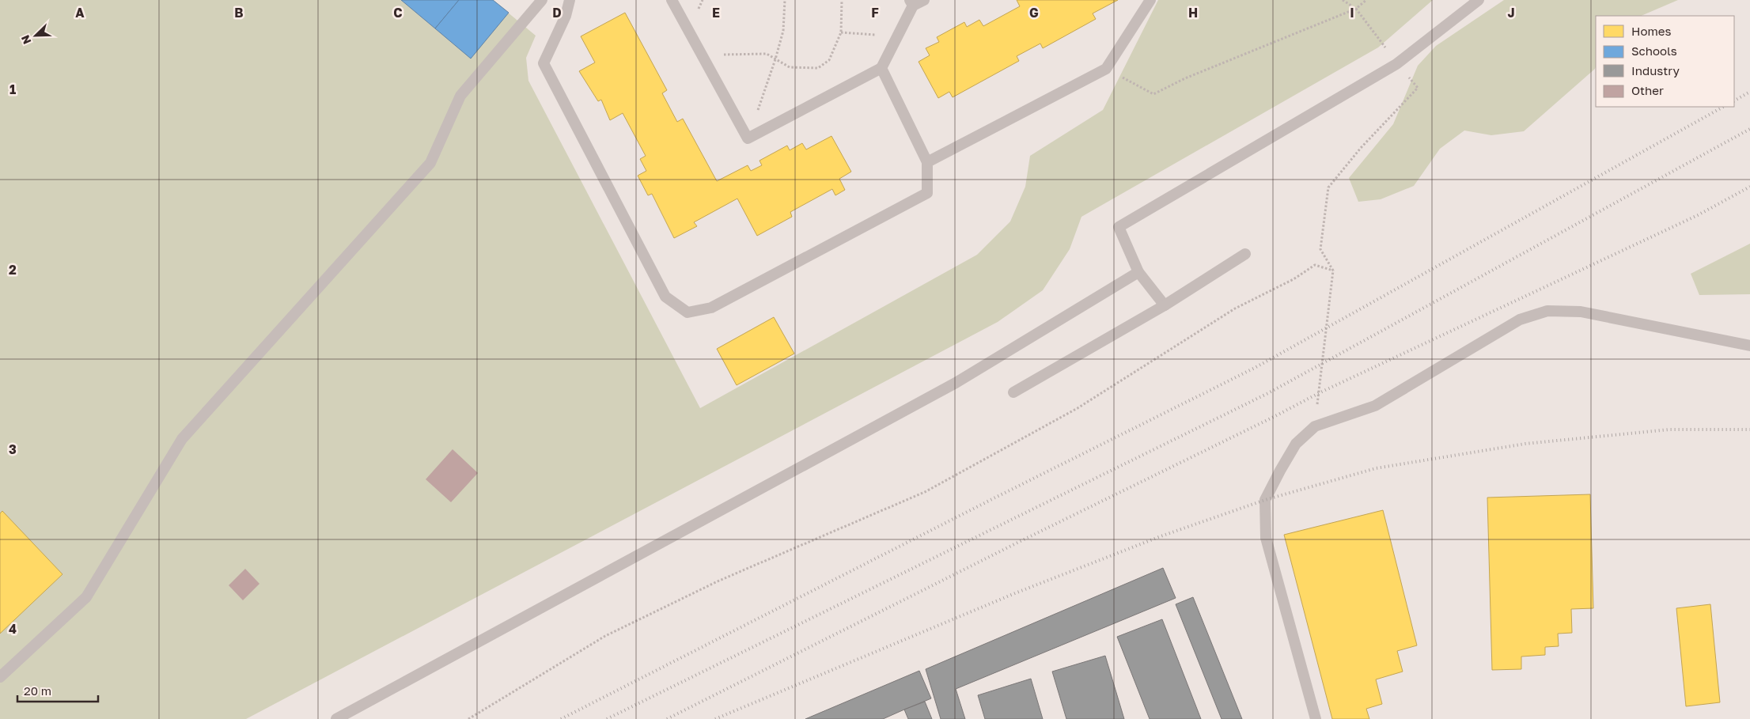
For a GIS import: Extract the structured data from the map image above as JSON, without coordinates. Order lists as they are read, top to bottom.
{
  "legend": [
    "Homes",
    "Schools",
    "Industry",
    "Other"
  ],
  "scale_bar": "20 m",
  "north": "bottom left",
  "grid": {
    "columns": [
      "A",
      "B",
      "C",
      "D",
      "E",
      "F",
      "G",
      "H",
      "I",
      "J"
    ],
    "rows": [
      "1",
      "2",
      "3",
      "4"
    ]
  }
}
